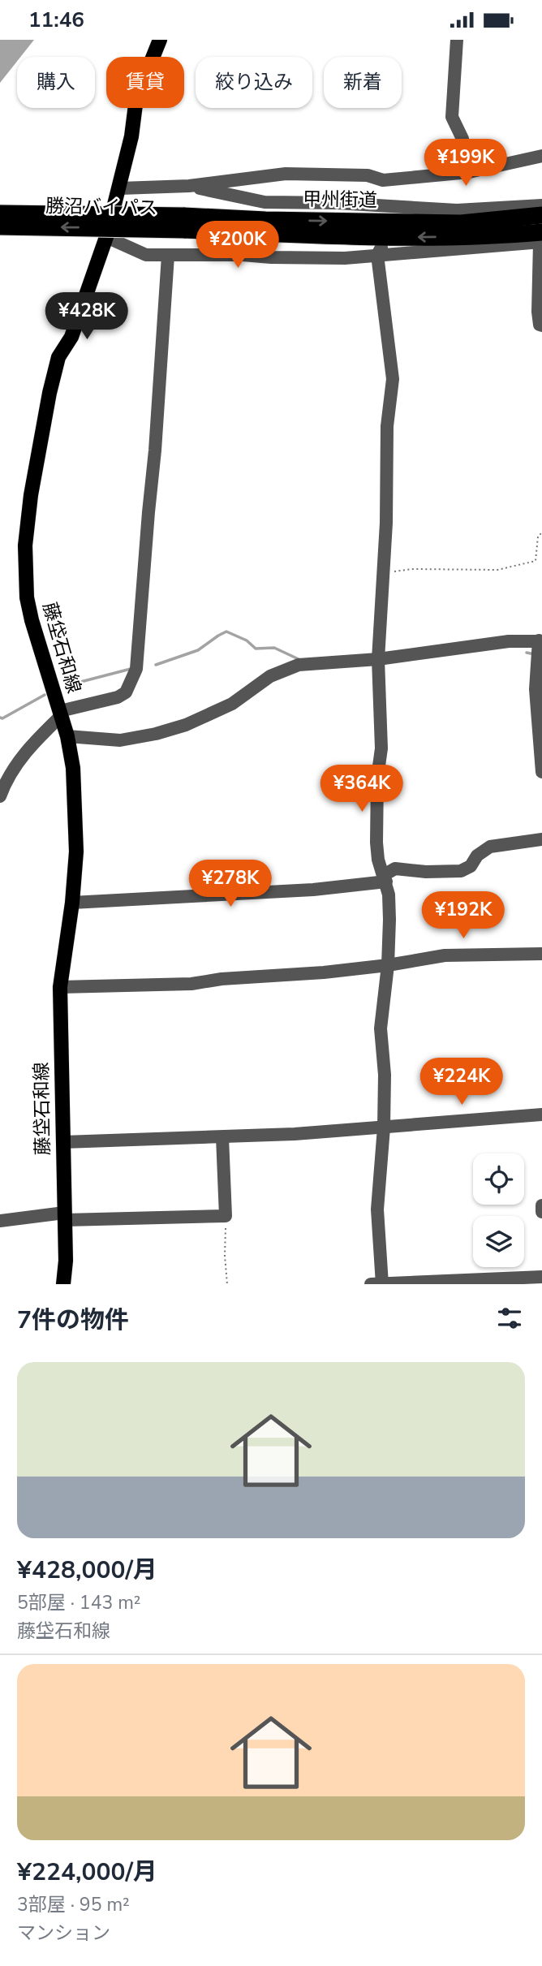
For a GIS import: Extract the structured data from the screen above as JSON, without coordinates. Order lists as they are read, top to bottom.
{
  "streets": {
    "highway": ["甲州街道", "勝沼バイパス"],
    "main road": ["藤垈石和線"]
  },
  "crossings": [
    ["甲州街道", "勝沼バイパス"]
  ],
  "one_way": ["甲州街道", "勝沼バイパス"],
  "page": {
    "status": "11:46",
    "chip": [
      "購入",
      "賃貸",
      "絞り込み",
      "新着"
    ],
    "price": [
      "¥199K",
      "¥200K",
      "¥428K",
      "¥364K",
      "¥278K",
      "¥192K",
      "¥224K"
    ],
    "heading": "7件の物件",
    "list": [
      {
        "name": "¥428,000/月",
        "note": "5部屋 · 143 m² · 藤垈石和線"
      },
      {
        "name": "¥224,000/月",
        "note": "3部屋 · 95 m² · マンション"
      }
    ]
  }
}
